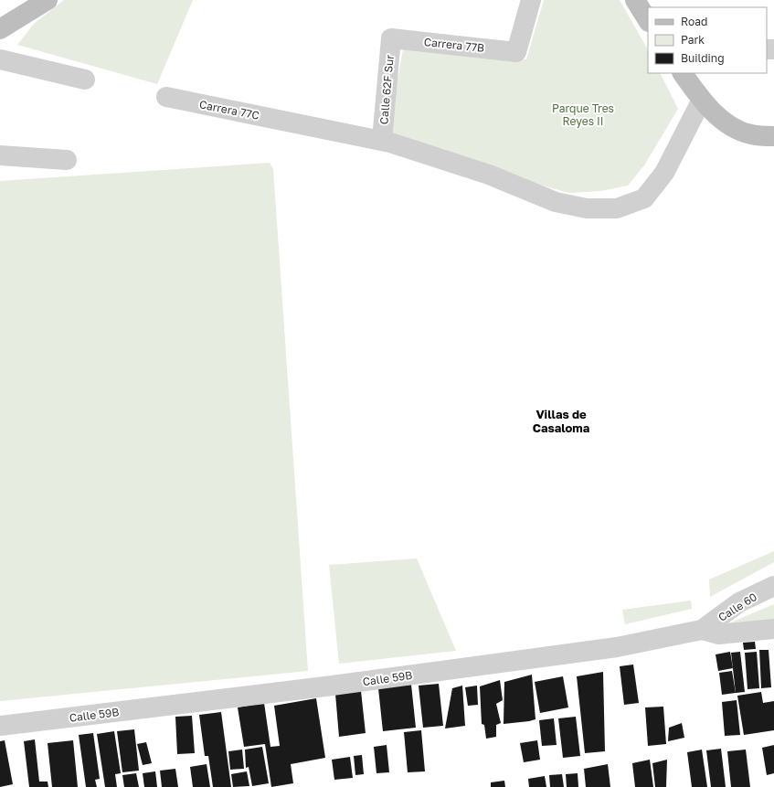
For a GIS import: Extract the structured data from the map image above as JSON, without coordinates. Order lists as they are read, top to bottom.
{
  "streets": {
    "street": [
      "Carrera 77B",
      "Calle 62F Sur",
      "Carrera 77C",
      "Calle 60",
      "Calle 59B"
    ]
  },
  "crossings": [
    ["Carrera 77B", "Calle 62F Sur"],
    ["Calle 62F Sur", "Carrera 77C"],
    ["Calle 60", "Calle 59B"]
  ],
  "districts": ["Villas de Casaloma"],
  "parks": ["Parque Tres Reyes II"],
  "legend": ["Road", "Park", "Building"]
}
